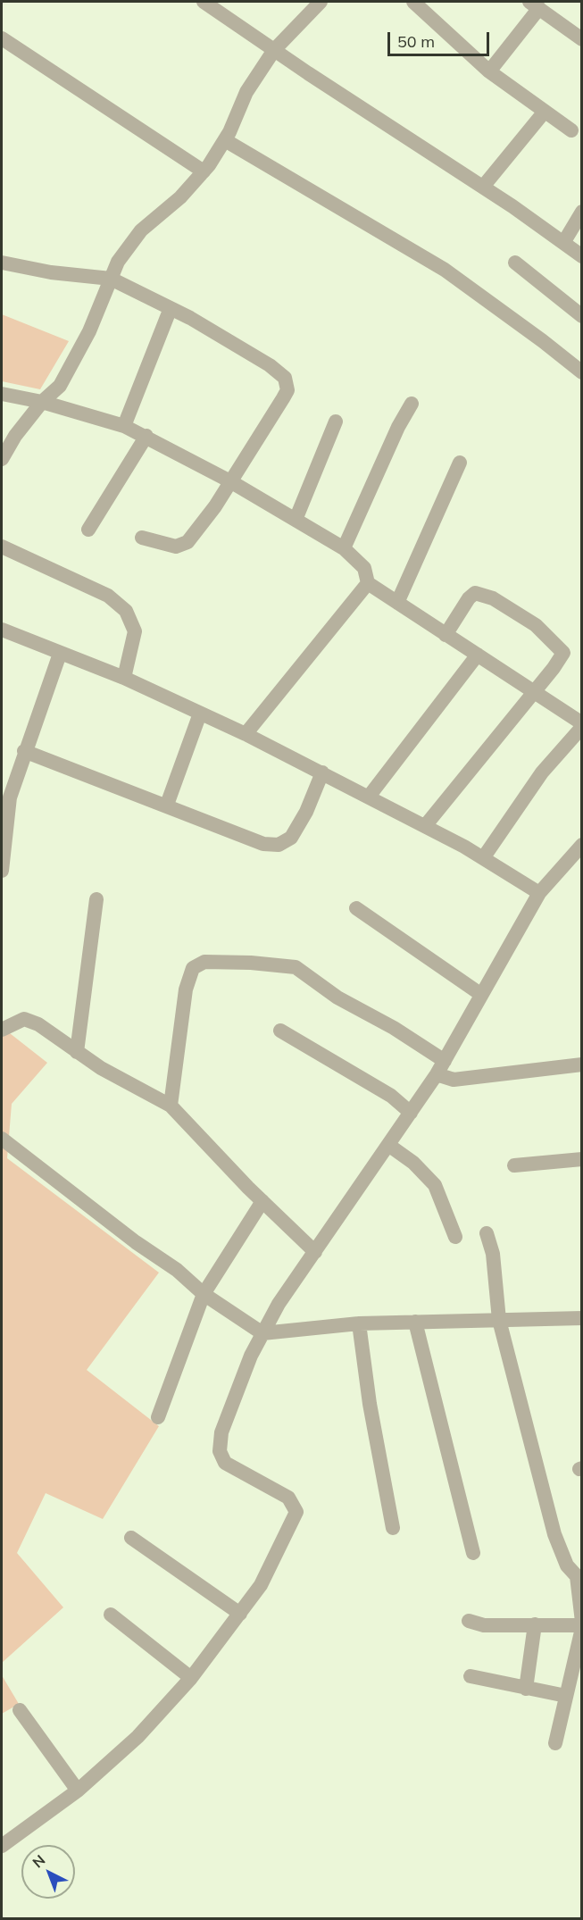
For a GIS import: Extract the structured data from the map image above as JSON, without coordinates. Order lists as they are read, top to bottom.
{
  "scale_bar": "50 m",
  "north": "top left"
}
